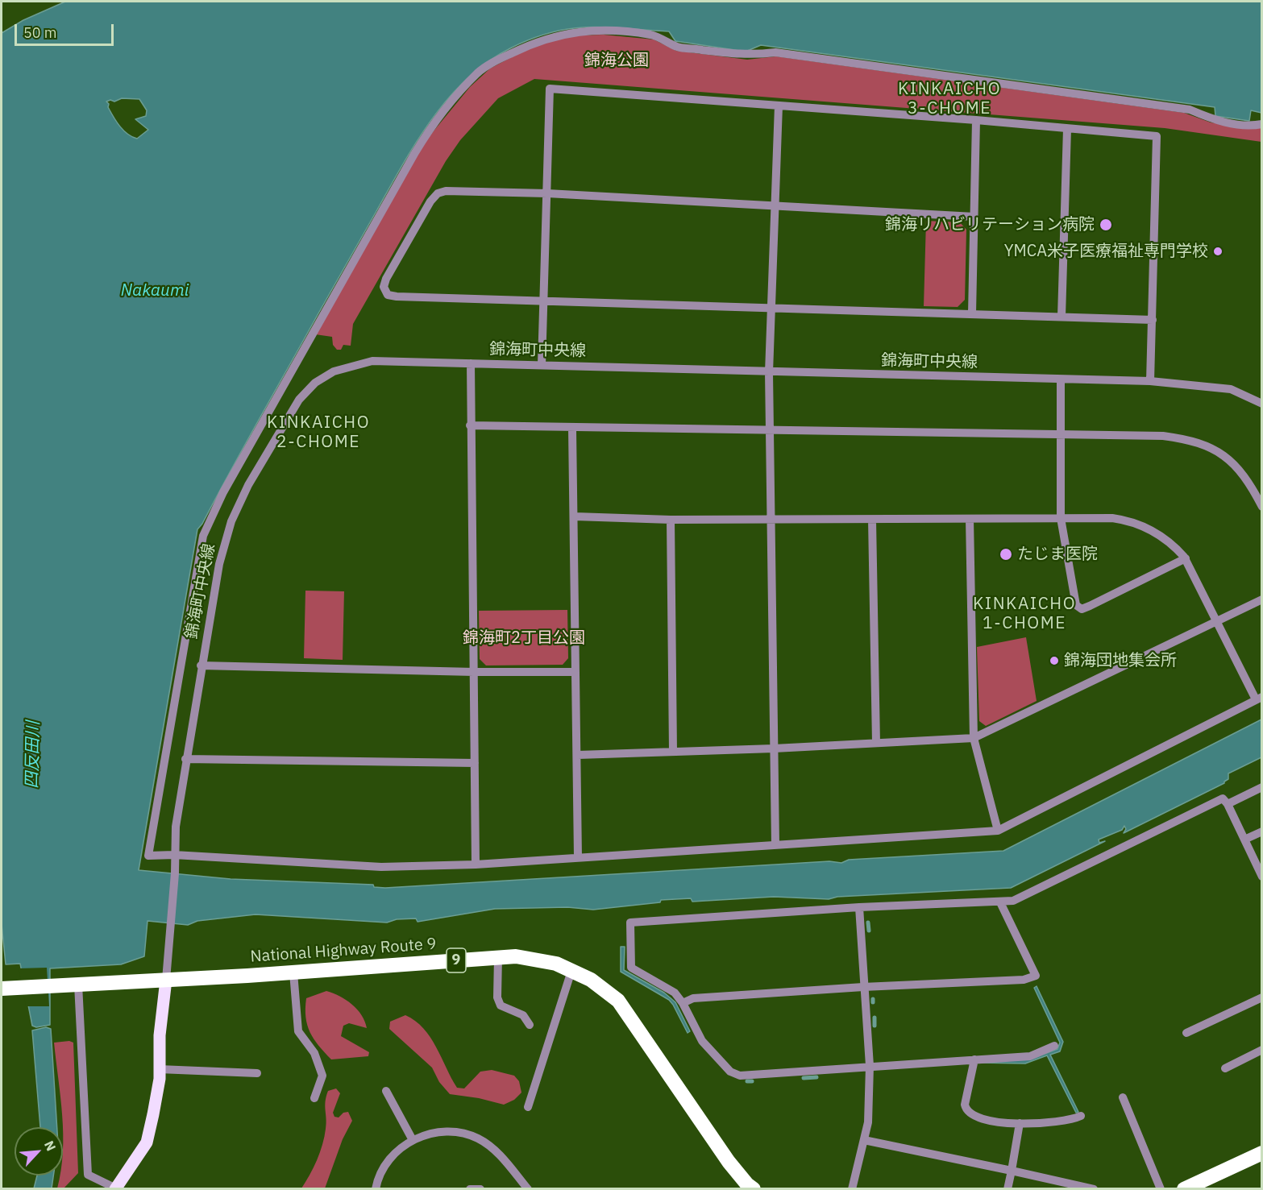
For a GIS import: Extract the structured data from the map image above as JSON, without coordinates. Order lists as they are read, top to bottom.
{
  "streets": {
    "highway": ["National Highway Route 9", "9"],
    "street": ["錦海町中央線"]
  },
  "crossings": [
    ["錦海町中央線", "National Highway Route 9"]
  ],
  "districts": ["KINKAICHO 3-CHOME", "KINKAICHO 2-CHOME", "KINKAICHO 1-CHOME"],
  "water": ["Nakaumi", "四反田川"],
  "parks": ["錦海公園", "錦海町2丁目公園"],
  "places": [
    "錦海リハビリテーション病院",
    "YMCA米子医療福祉専門学校",
    "たじま医院",
    "錦海団地集会所"
  ],
  "scale_bar": "50 m",
  "north": "top right"
}
